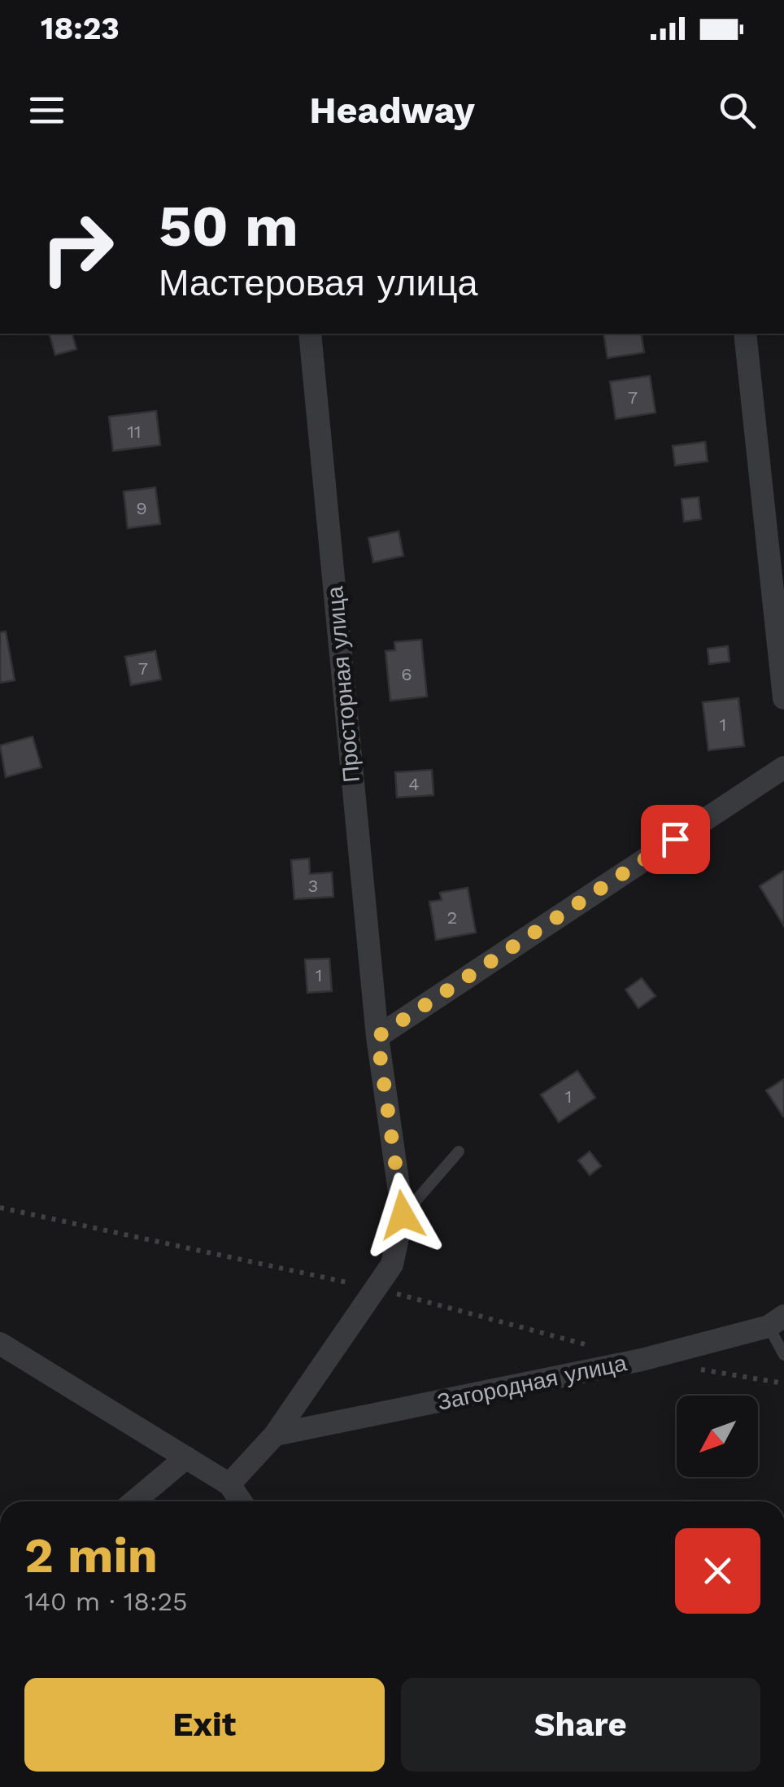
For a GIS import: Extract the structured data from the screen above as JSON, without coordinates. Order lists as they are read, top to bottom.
{
  "streets": {
    "street": ["Просторная улица", "Загородная улица"]
  },
  "house_numbers": [
    "7",
    "11",
    "9",
    "7",
    "6",
    "1",
    "4",
    "3",
    "2",
    "1",
    "1"
  ],
  "north": "bottom left",
  "page": {
    "status": "18:23",
    "header": "Headway",
    "turn": ["50 m", "Мастеровая улица"],
    "heading": ["2 min", "140 m · 18:25"],
    "buttons": ["Exit", "Share"]
  }
}
